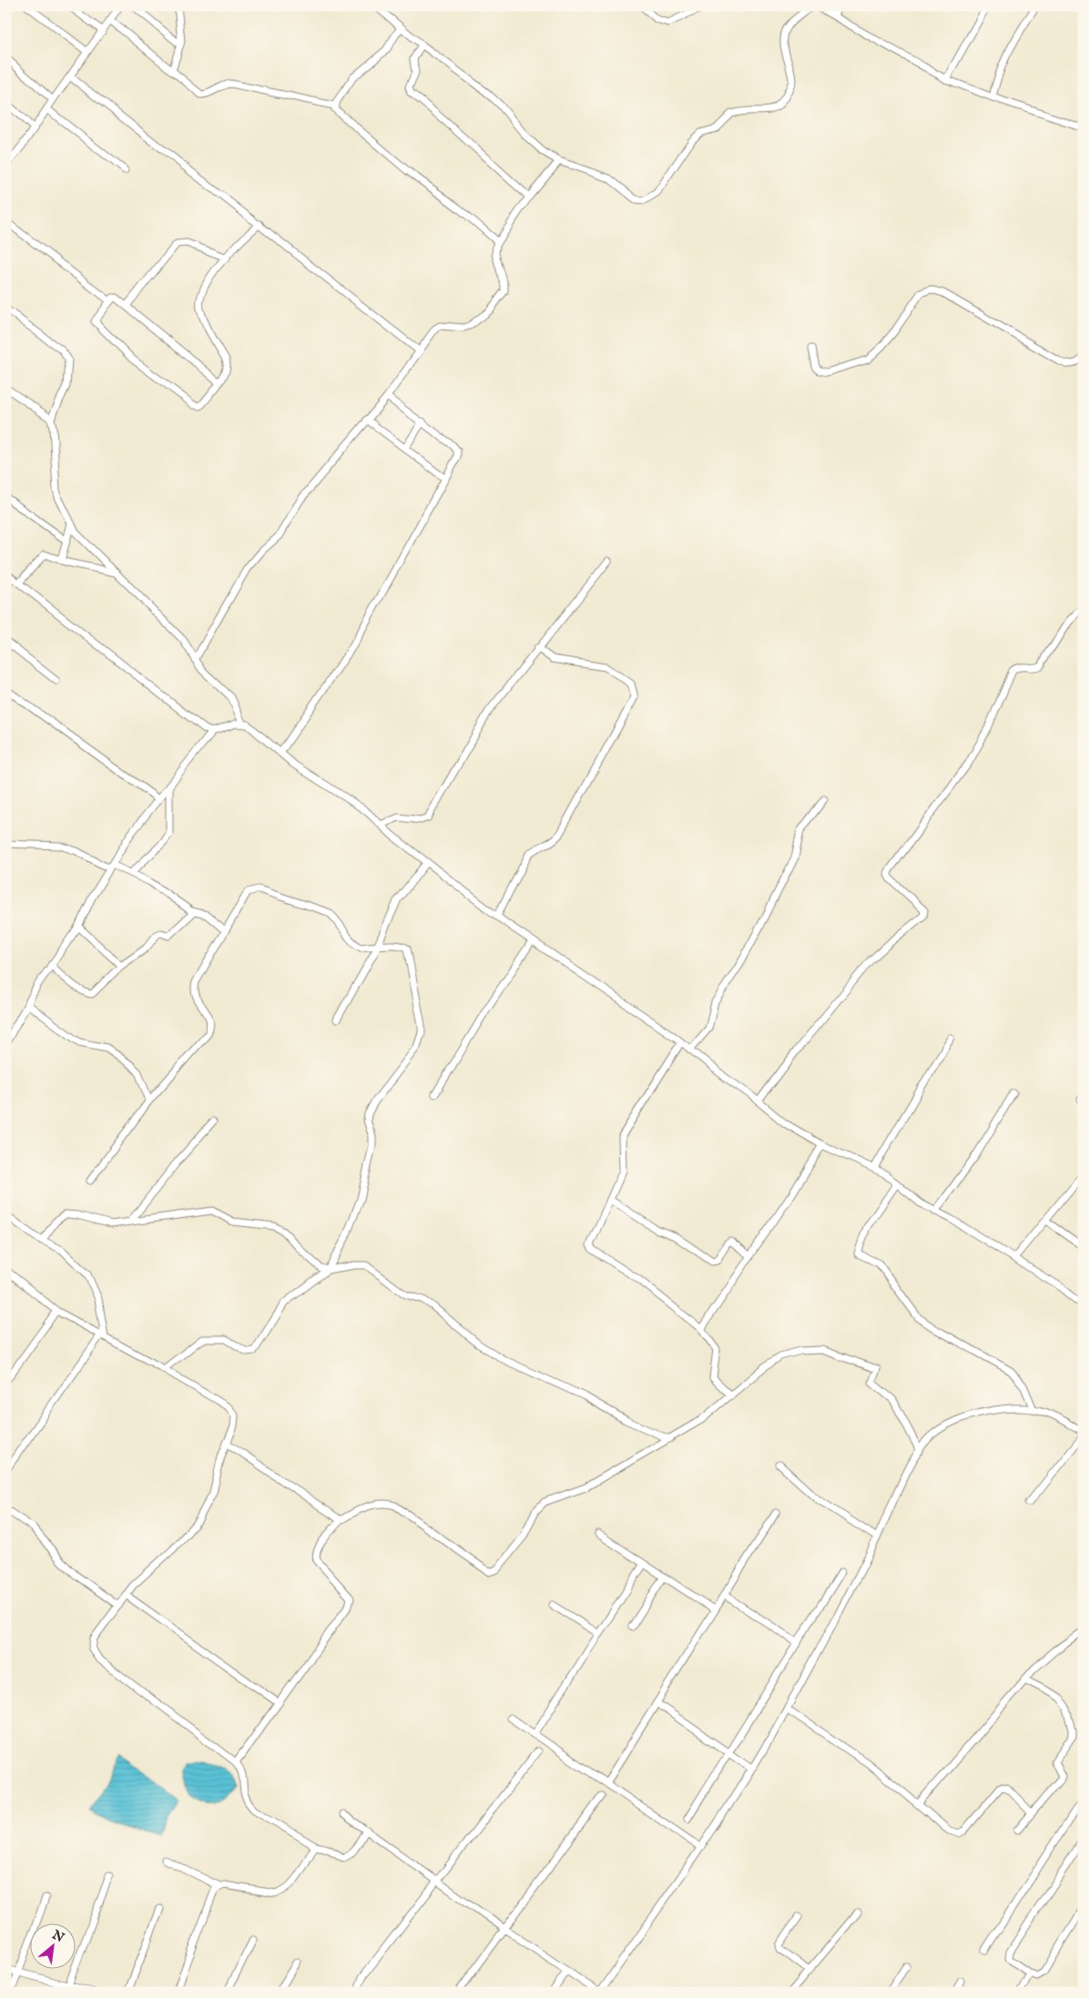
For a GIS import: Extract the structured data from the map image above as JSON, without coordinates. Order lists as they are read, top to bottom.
{
  "north": "top right"
}
